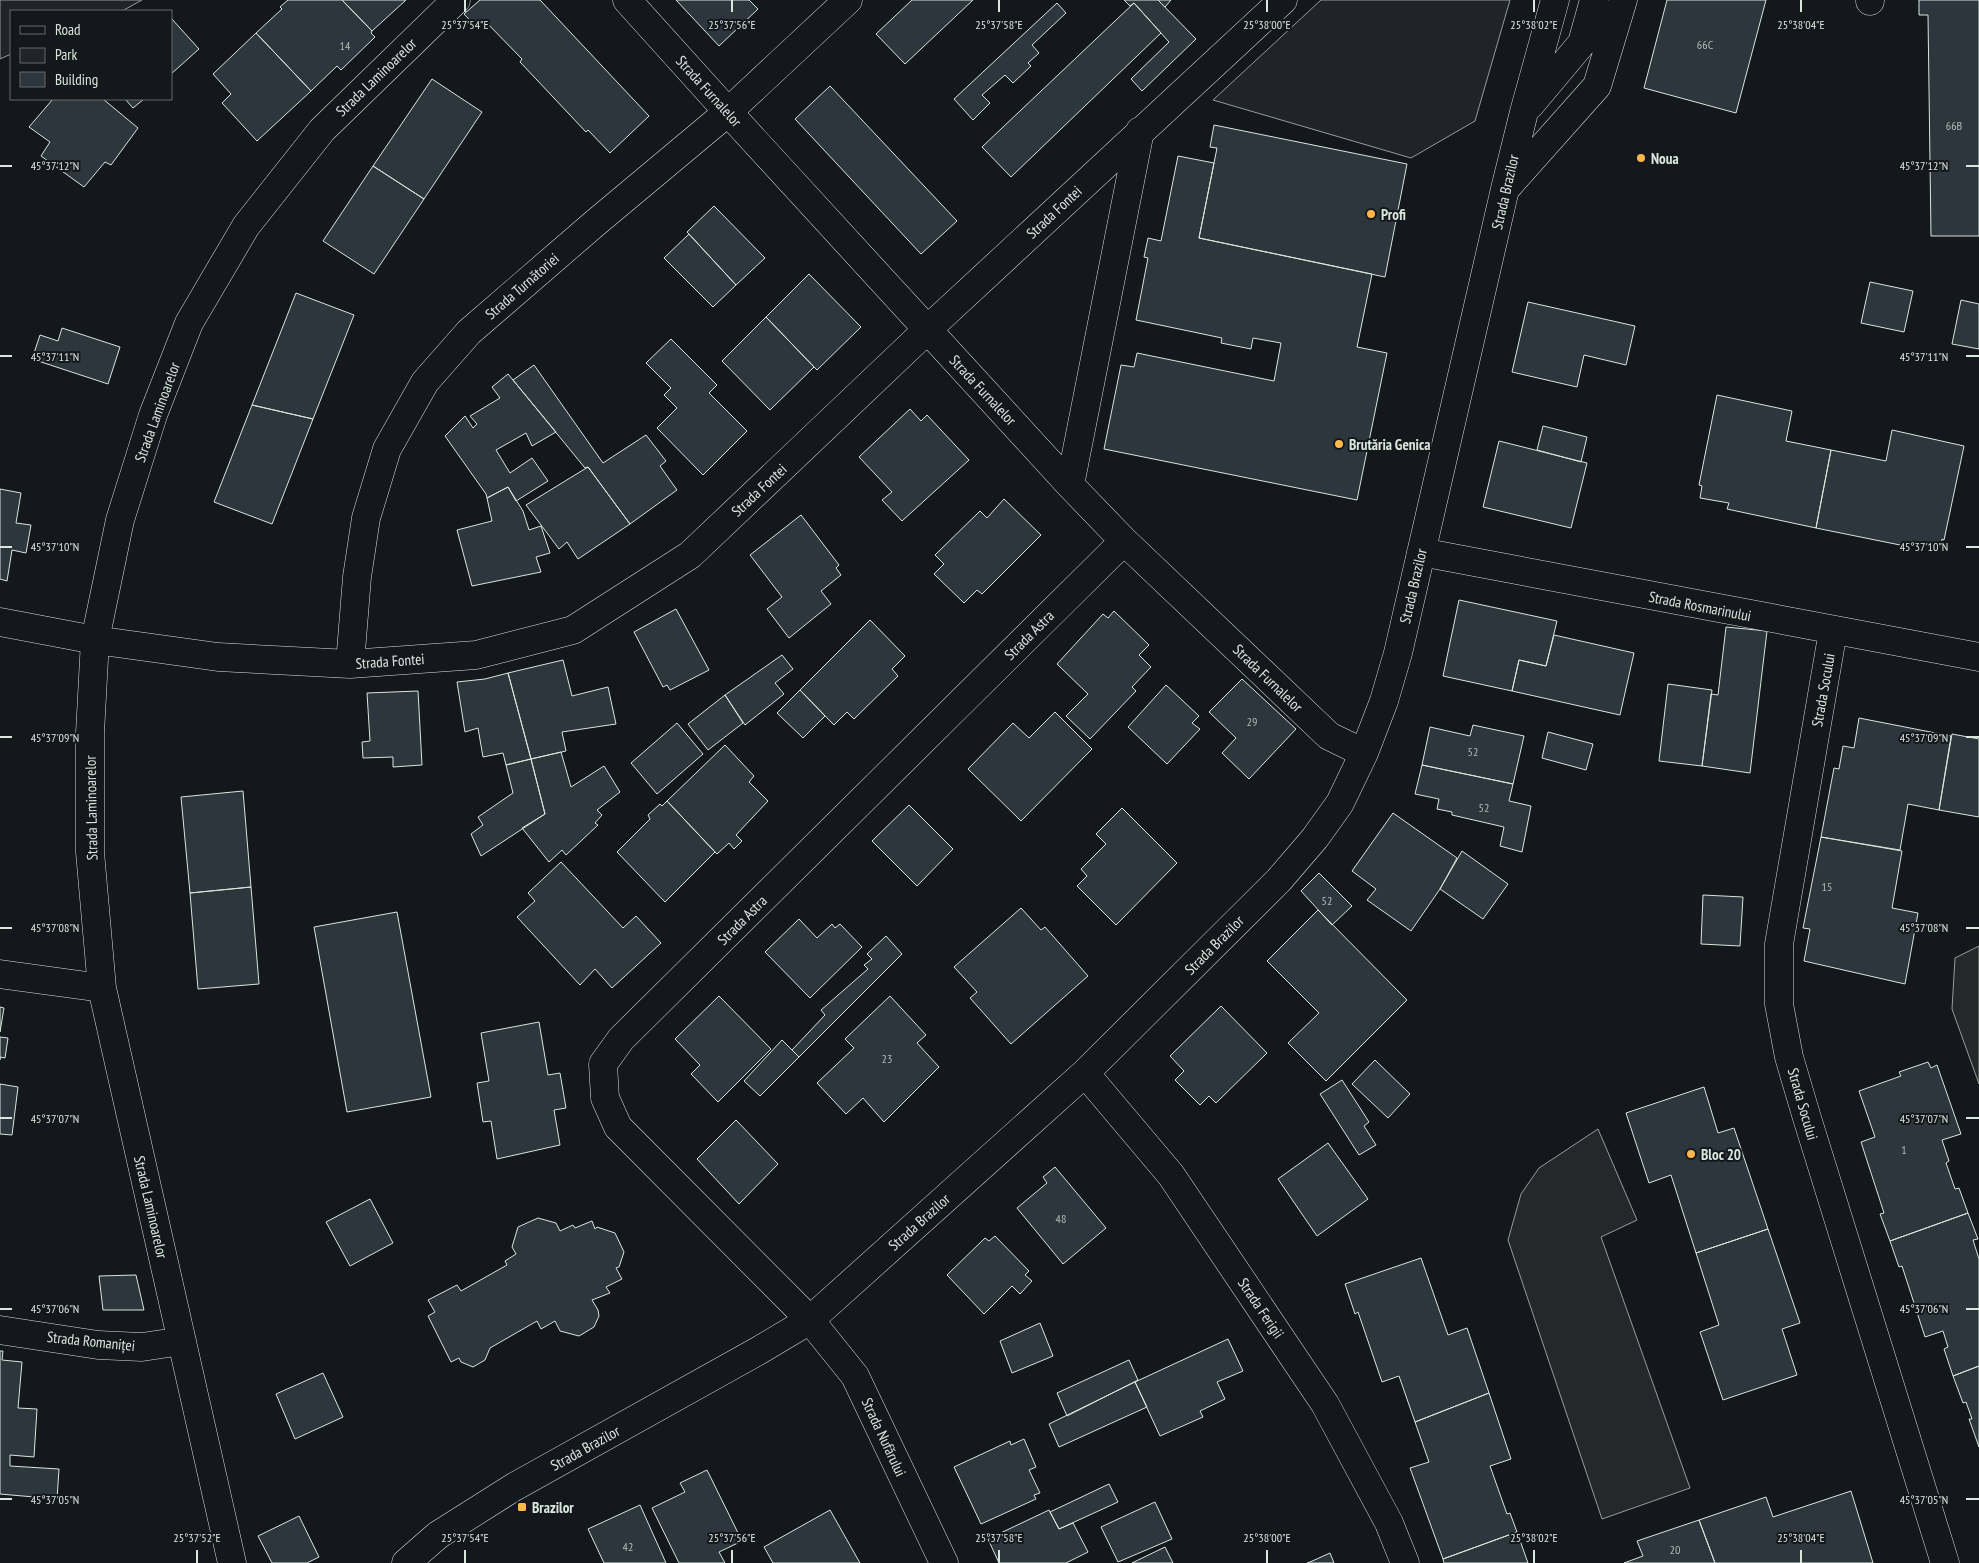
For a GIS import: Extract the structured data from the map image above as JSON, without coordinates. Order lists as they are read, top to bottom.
{
  "streets": {
    "street": [
      "Strada Laminoarelor",
      "Strada Furnalelor",
      "Strada Brazilor",
      "Strada Fontei",
      "Strada Turnătoriei",
      "Strada Rosmarinului",
      "Strada Astra",
      "Strada Socului",
      "Strada Ferigii",
      "Strada Romaniței",
      "Strada Nufărului"
    ]
  },
  "crossings": [
    ["Strada Laminoarelor", "Strada Fontei"],
    ["Strada Laminoarelor", "Strada Romaniței"],
    ["Strada Furnalelor", "Strada Brazilor"],
    ["Strada Furnalelor", "Strada Fontei"],
    ["Strada Furnalelor", "Strada Turnătoriei"],
    ["Strada Furnalelor", "Strada Astra"],
    ["Strada Brazilor", "Strada Rosmarinului"],
    ["Strada Brazilor", "Strada Astra"],
    ["Strada Brazilor", "Strada Ferigii"],
    ["Strada Brazilor", "Strada Nufărului"],
    ["Strada Fontei", "Strada Turnătoriei"],
    ["Strada Rosmarinului", "Strada Socului"],
    ["Strada Astra", "Strada Nufărului"]
  ],
  "places": {
    "other": [
      "Noua",
      "Profi",
      "Brutăria Genica",
      "Bloc 20"
    ],
    "transit": ["Brazilor"]
  },
  "house_numbers": [
    "66C",
    "14",
    "66B",
    "29",
    "52",
    "52",
    "15",
    "52",
    "23",
    "1",
    "48",
    "42",
    "20"
  ],
  "legend": ["Road", "Park", "Building"],
  "coordinates": [
    "25°37'54\"E",
    "25°37'56\"E",
    "25°37'58\"E",
    "25°38'00\"E",
    "25°38'02\"E",
    "25°38'04\"E",
    "45°37'12\"N",
    "45°37'11\"N",
    "45°37'10\"N",
    "45°37'09\"N",
    "45°37'08\"N",
    "45°37'07\"N",
    "45°37'06\"N",
    "45°37'05\"N",
    "25°37'52\"E"
  ]
}
